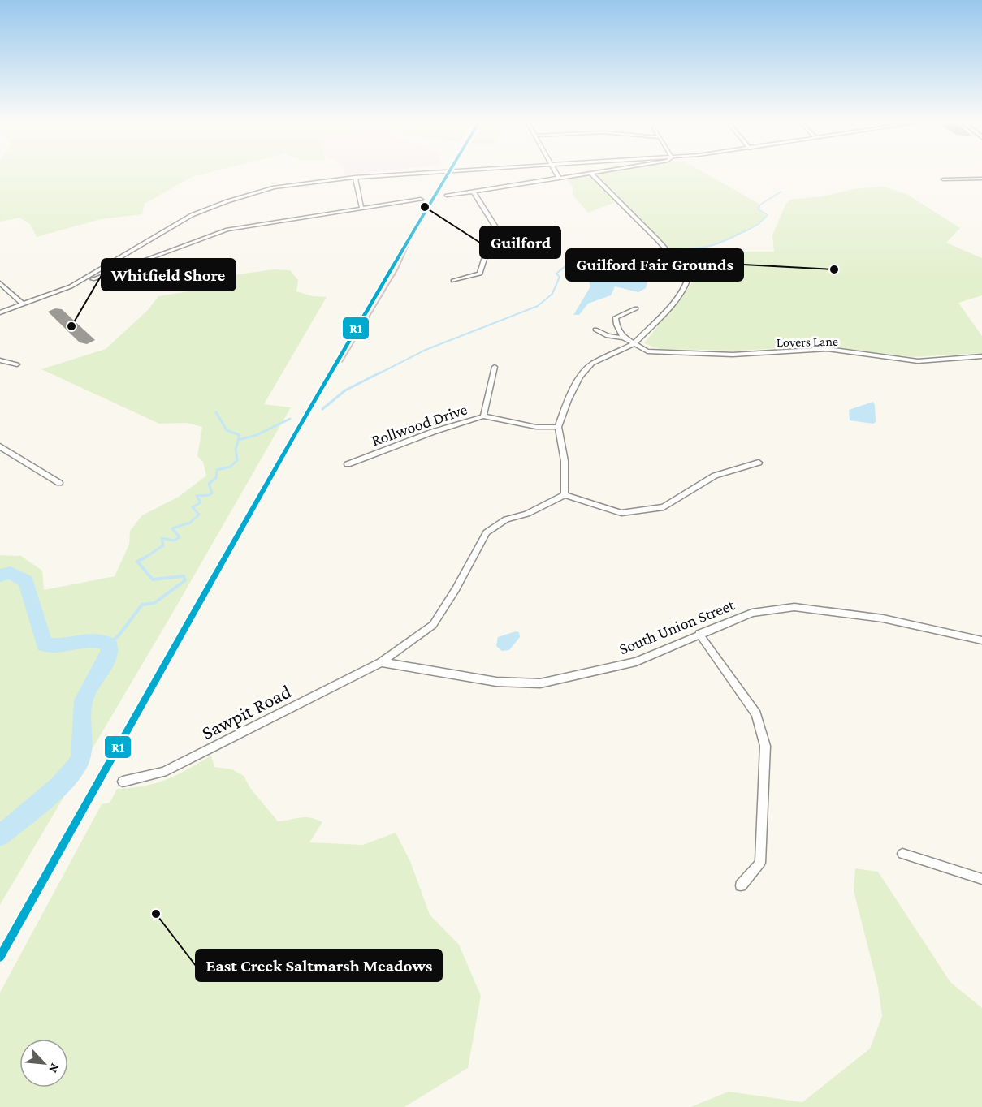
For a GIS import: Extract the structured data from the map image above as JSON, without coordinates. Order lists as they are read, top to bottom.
{
  "streets": {
    "street": [
      "Lovers Lane",
      "Rollwood Drive",
      "South Union Street",
      "Sawpit Road"
    ]
  },
  "crossings": [
    ["South Union Street", "Sawpit Road"]
  ],
  "places": [
    "Guilford",
    "Guilford Fair Grounds",
    "Whitfield Shore",
    "East Creek Saltmarsh Meadows"
  ],
  "lines": ["transit line R1"],
  "north": "bottom right"
}
